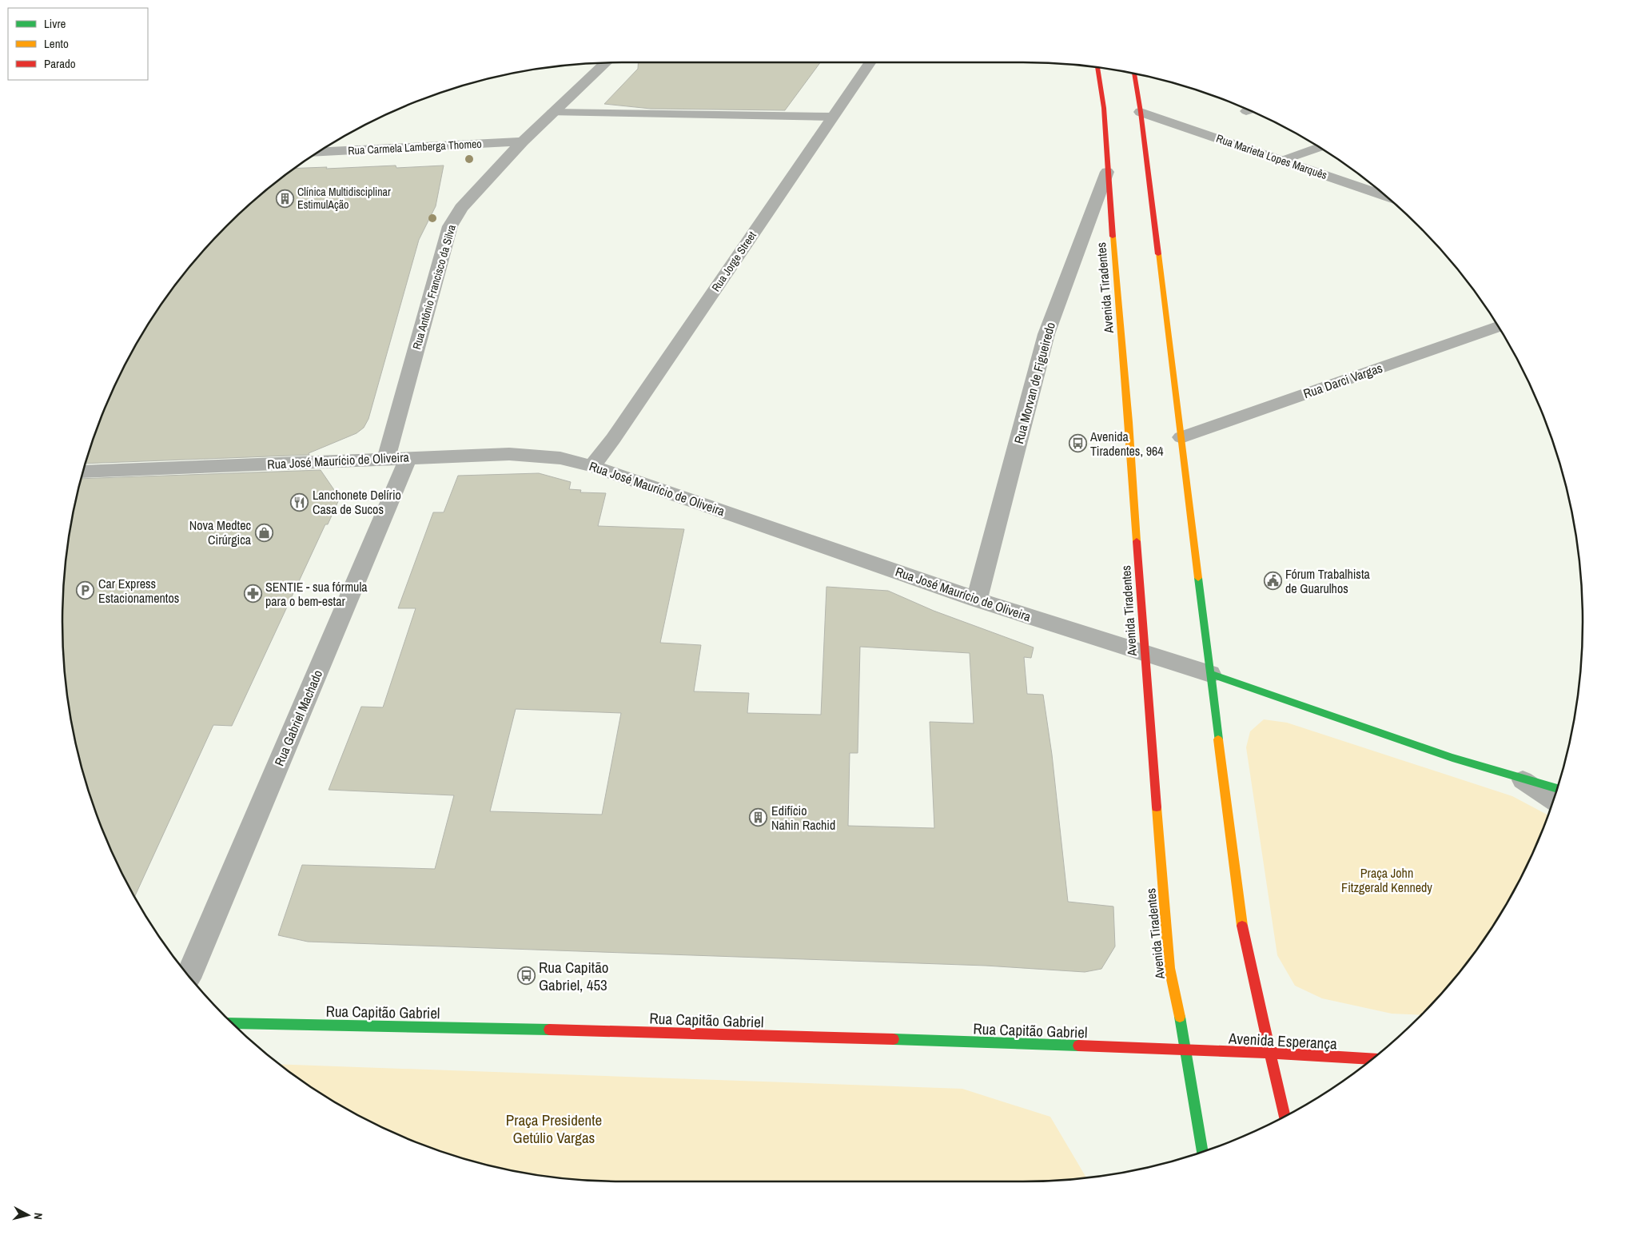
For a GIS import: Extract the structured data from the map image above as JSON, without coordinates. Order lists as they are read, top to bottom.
{
  "streets": {
    "main road": ["Avenida Tiradentes", "Rua Capitão Gabriel", "Avenida Esperança"],
    "street": [
      "Rua Carmela Lamberga Thomeo",
      "Rua Marieta Lopes Marquês",
      "Rua Jorge Street",
      "Rua Antônio Francisco da Silva",
      "Rua Darci Vargas",
      "Rua Morvan de Figueiredo",
      "Rua José Maurício de Oliveira",
      "Rua Gabriel Machado"
    ]
  },
  "crossings": [
    ["Rua Carmela Lamberga Thomeo", "Rua Antônio Francisco da Silva"],
    ["Rua Jorge Street", "Rua José Maurício de Oliveira"],
    ["Rua Antônio Francisco da Silva", "Rua José Maurício de Oliveira"],
    ["Avenida Tiradentes", "Rua Morvan de Figueiredo"],
    ["Avenida Tiradentes", "Rua José Maurício de Oliveira"],
    ["Avenida Tiradentes", "Rua Capitão Gabriel"],
    ["Avenida Tiradentes", "Avenida Esperança"],
    ["Rua Morvan de Figueiredo", "Rua José Maurício de Oliveira"],
    ["Rua José Maurício de Oliveira", "Rua Gabriel Machado"],
    ["Rua Capitão Gabriel", "Avenida Esperança"]
  ],
  "parks": ["Praça John Fitzgerald Kennedy", "Praça Presidente Getúlio Vargas"],
  "places": {
    "building": ["Clínica Multidisciplinar EstimulAção", "Edifício Nahin Rachid"],
    "bus stop": ["Avenida Tiradentes, 964", "Rua Capitão Gabriel, 453"],
    "restaurant": ["Lanchonete Delírio Casa de Sucos"],
    "shop": ["Nova Medtec Cirúrgica"],
    "public building": ["Fórum Trabalhista de Guarulhos"],
    "parking": ["Car Express Estacionamentos"],
    "pharmacy": ["SENTIE - sua fórmula para o bem-estar"]
  },
  "legend": ["Livre", "Lento", "Parado"],
  "north": "right"
}
